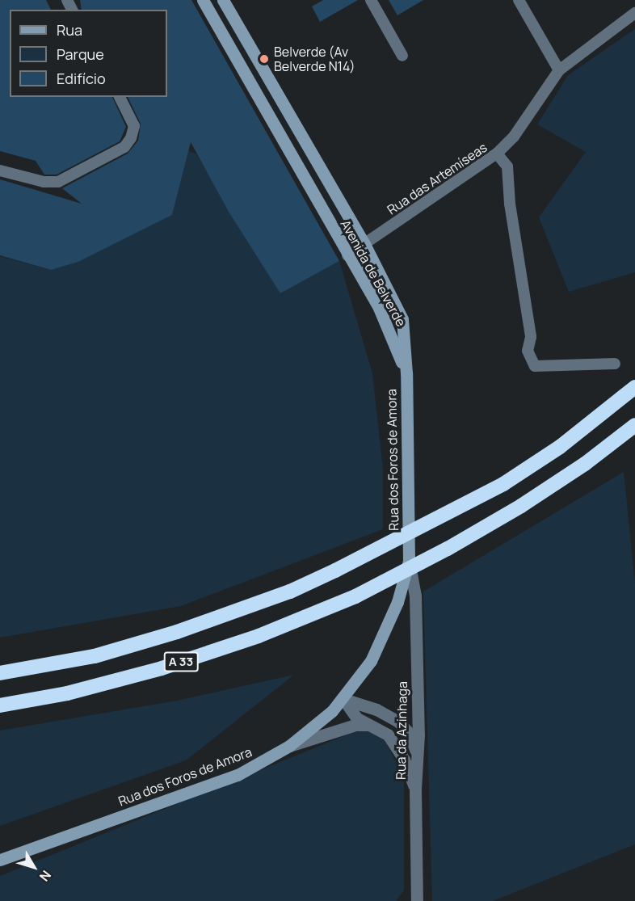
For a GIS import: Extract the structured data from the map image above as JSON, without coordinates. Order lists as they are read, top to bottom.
{
  "streets": {
    "highway": ["A 33"],
    "main road": ["Avenida de Belverde", "Rua dos Foros de Amora"],
    "street": ["Rua das Artemíseas", "Rua da Azinhaga"]
  },
  "crossings": [
    ["Rua das Artemíseas", "Avenida de Belverde"],
    ["Avenida de Belverde", "Rua dos Foros de Amora"],
    ["Rua dos Foros de Amora", "Rua da Azinhaga"]
  ],
  "places": ["Belverde (Av Belverde N14)"],
  "legend": ["Rua", "Parque", "Edifício"],
  "north": "bottom right"
}
